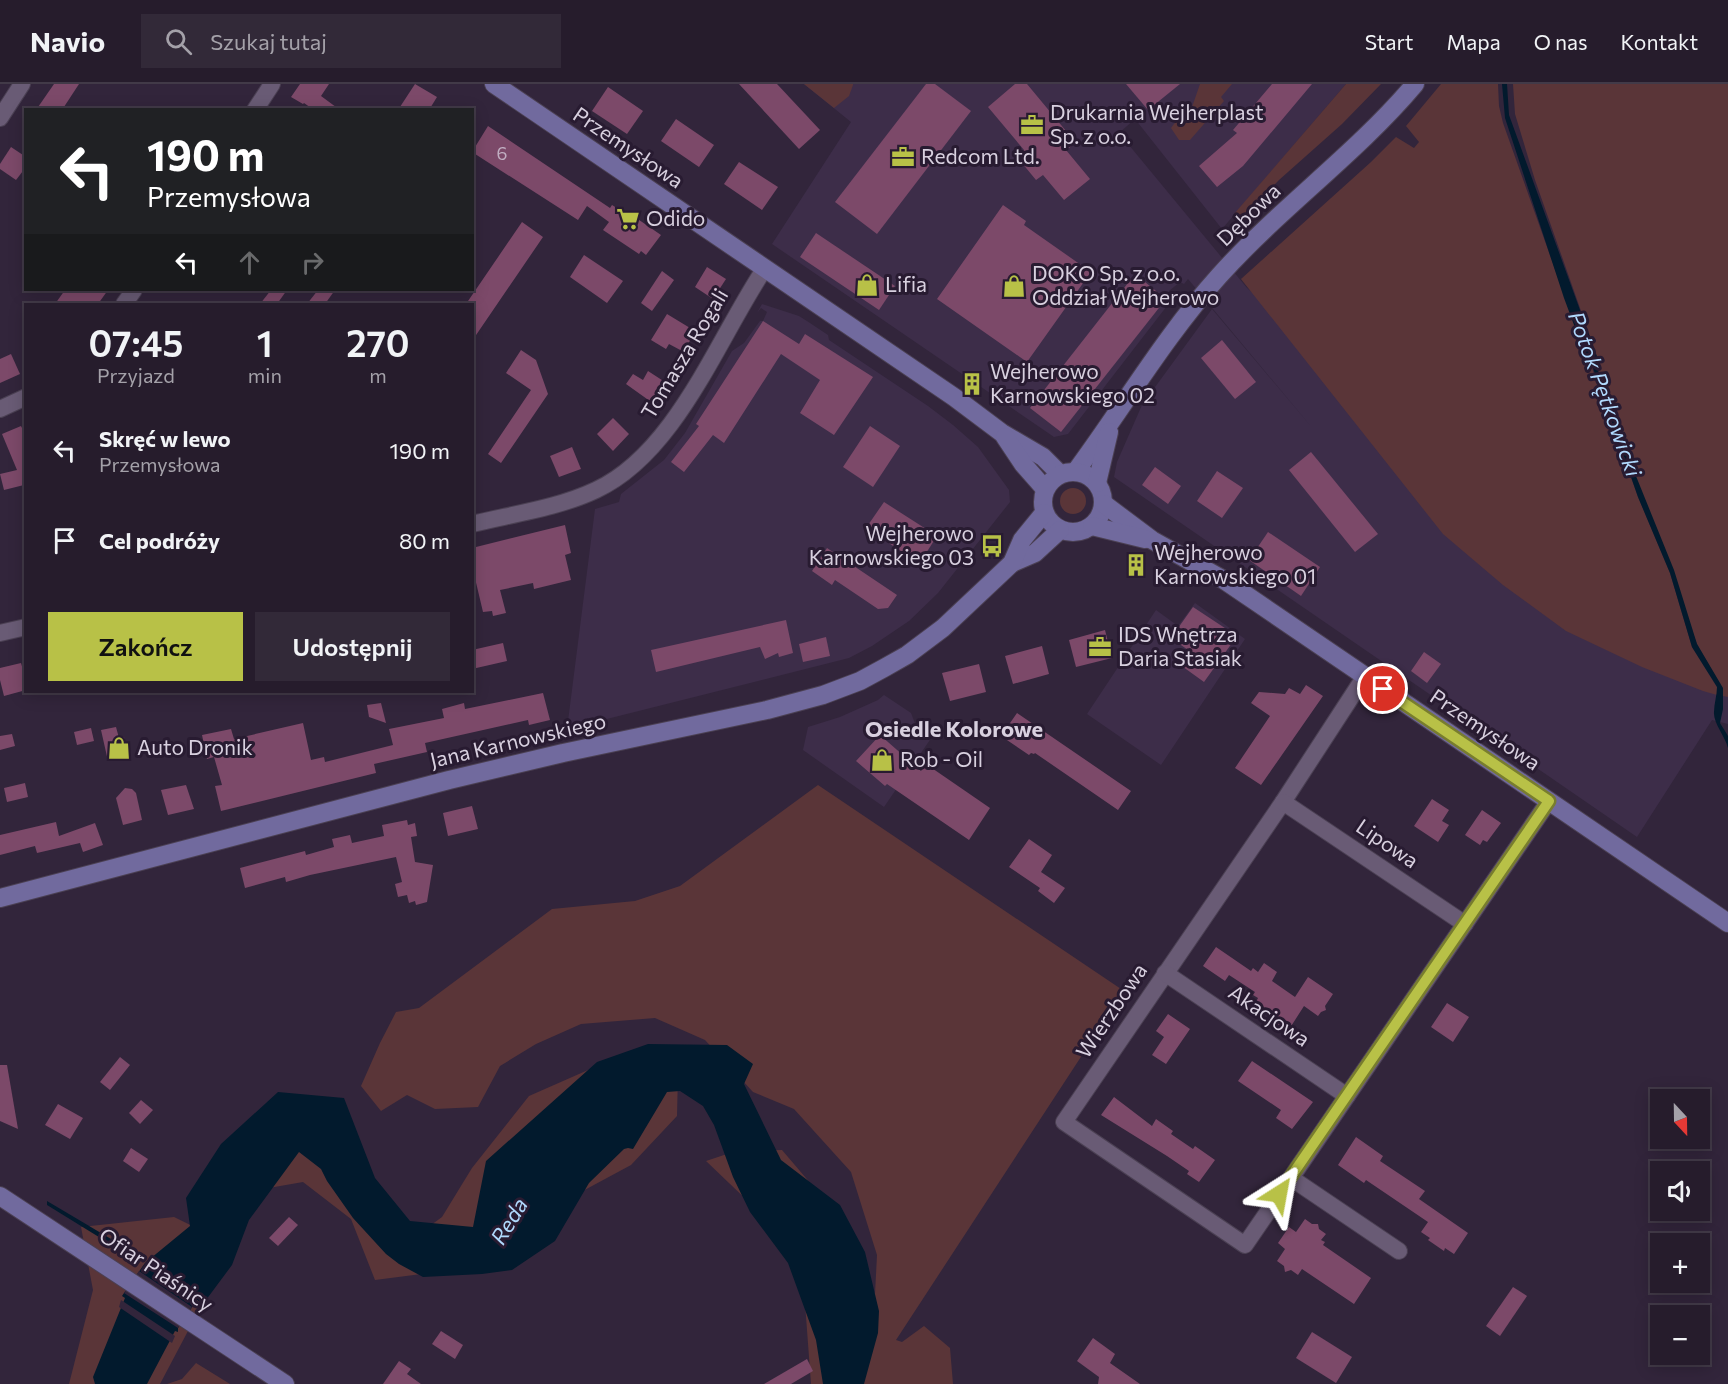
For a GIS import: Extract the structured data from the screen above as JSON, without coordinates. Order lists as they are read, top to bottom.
{
  "streets": {
    "main road": [
      "Przemysłowa",
      "Dębowa",
      "Jana Karnowskiego",
      "Ofiar Piaśnicy"
    ],
    "street": [
      "Tomasza Rogali",
      "Lipowa",
      "Wierzbowa",
      "Akacjowa"
    ]
  },
  "crossings": [
    ["Przemysłowa", "Dębowa"],
    ["Przemysłowa", "Tomasza Rogali"],
    ["Przemysłowa", "Jana Karnowskiego"],
    ["Przemysłowa", "Wierzbowa"],
    ["Dębowa", "Jana Karnowskiego"],
    ["Lipowa", "Wierzbowa"],
    ["Wierzbowa", "Akacjowa"]
  ],
  "districts": ["Osiedle Kolorowe"],
  "water": ["Potok Pętkowicki", "Reda"],
  "places": {
    "office": ["Drukarnia Wejherplast Sp. z o.o.", "Redcom Ltd.", "IDS Wnętrza Daria Stasiak"],
    "supermarket": ["Odido"],
    "shop": [
      "Lifia",
      "DOKO Sp. z o.o. Oddział Wejherowo",
      "Auto Dronik",
      "Rob - Oil"
    ],
    "building": ["Wejherowo Karnowskiego 02", "Wejherowo Karnowskiego 01"],
    "bus stop": ["Wejherowo Karnowskiego 03"]
  },
  "house_numbers": ["6"],
  "north": "bottom",
  "page": {
    "header": "Navio",
    "search": "Szukaj tutaj",
    "nav": [
      "Start",
      "Mapa",
      "O nas",
      "Kontakt"
    ],
    "turn": ["190 m", "Przemysłowa"],
    "eta": [
      "07:45",
      "Przyjazd",
      "1",
      "min",
      "270",
      "m"
    ],
    "list": [
      {
        "name": "Skręć w lewo",
        "note": "Przemysłowa",
        "value": "190 m"
      },
      {
        "name": "Cel podróży",
        "value": "80 m"
      }
    ],
    "buttons": ["Zakończ", "Udostępnij"],
    "map_buttons": ["+", "−"]
  }
}
